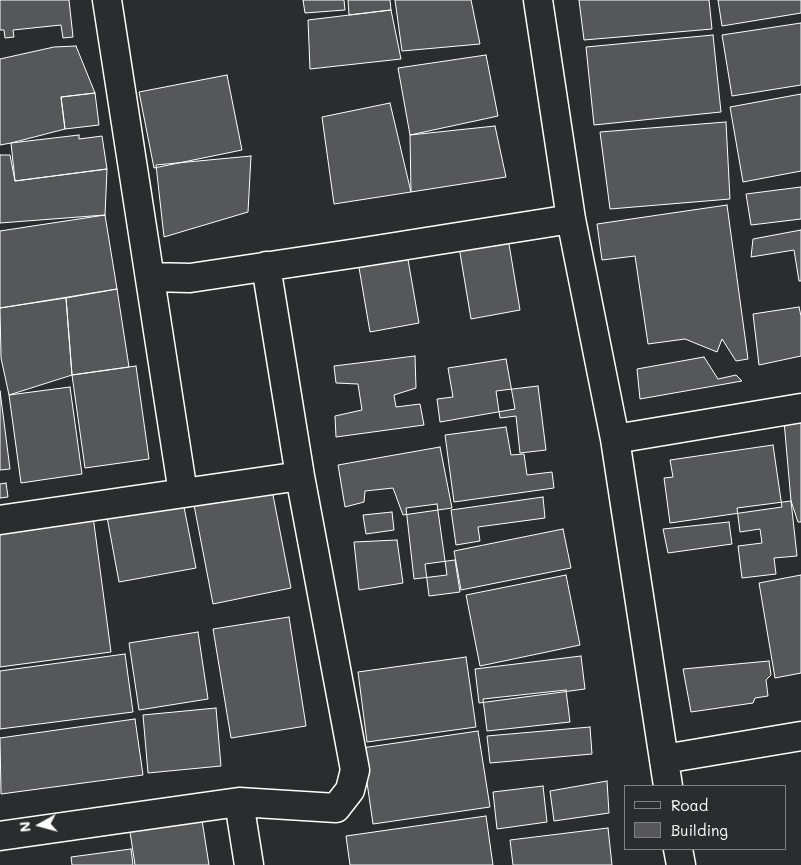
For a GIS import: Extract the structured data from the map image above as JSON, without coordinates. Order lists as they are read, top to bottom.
{
  "legend": ["Road", "Building"],
  "north": "left"
}
